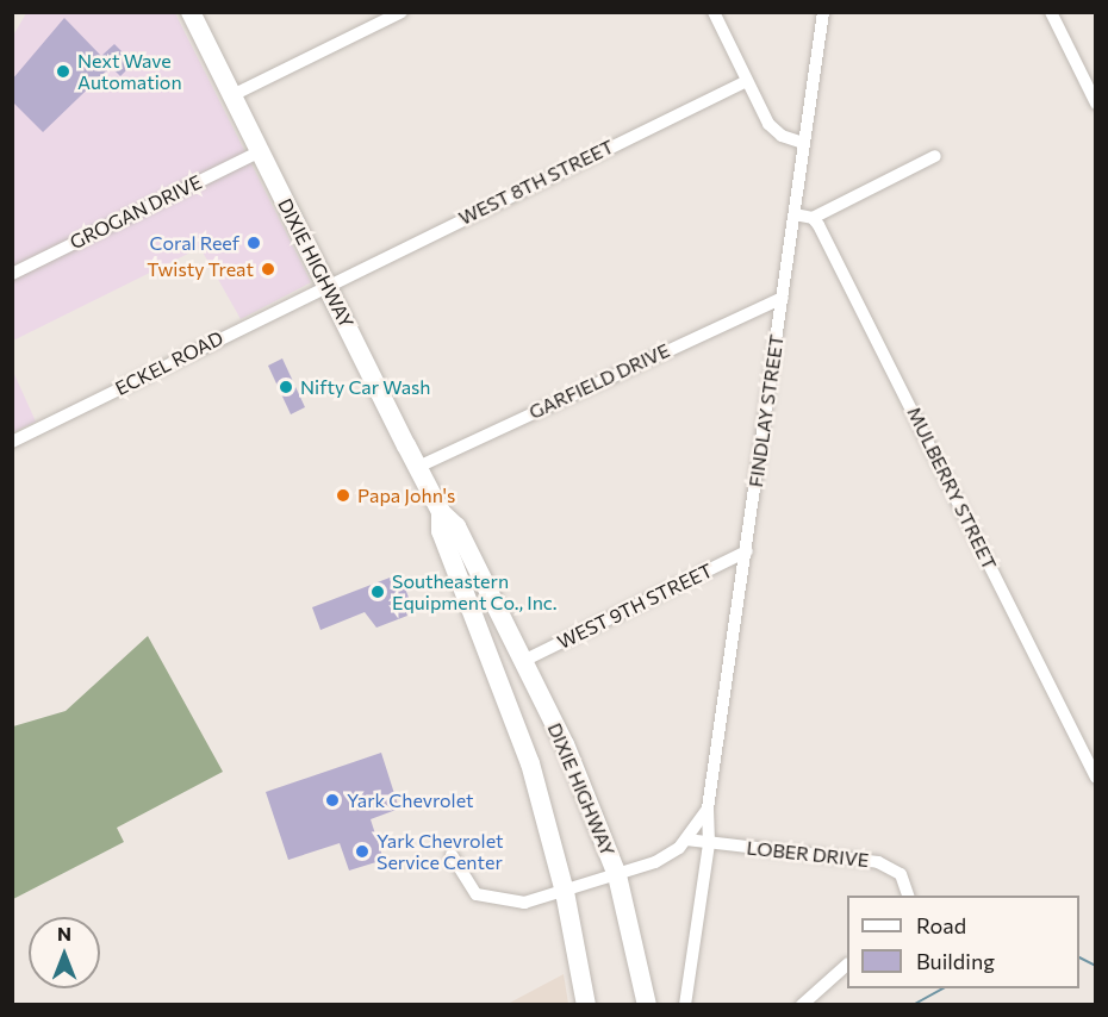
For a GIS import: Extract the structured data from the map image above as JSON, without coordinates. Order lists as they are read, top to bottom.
{
  "streets": {
    "main road": ["DIXIE HIGHWAY"],
    "street": [
      "WEST 8TH STREET",
      "GROGAN DRIVE",
      "ECKEL ROAD",
      "GARFIELD DRIVE",
      "FINDLAY STREET",
      "MULBERRY STREET",
      "WEST 9TH STREET",
      "LOBER DRIVE"
    ]
  },
  "crossings": [
    ["WEST 8TH STREET", "DIXIE HIGHWAY"],
    ["WEST 8TH STREET", "ECKEL ROAD"],
    ["GROGAN DRIVE", "DIXIE HIGHWAY"],
    ["DIXIE HIGHWAY", "ECKEL ROAD"],
    ["DIXIE HIGHWAY", "GARFIELD DRIVE"],
    ["DIXIE HIGHWAY", "FINDLAY STREET"],
    ["DIXIE HIGHWAY", "WEST 9TH STREET"],
    ["GARFIELD DRIVE", "FINDLAY STREET"],
    ["FINDLAY STREET", "WEST 9TH STREET"],
    ["FINDLAY STREET", "LOBER DRIVE"]
  ],
  "places": [
    "Next Wave Automation",
    "Coral Reef",
    "Twisty Treat",
    "Nifty Car Wash",
    "Papa John's",
    "Southeastern Equipment Co., Inc.",
    "Yark Chevrolet",
    "Yark Chevrolet Service Center"
  ],
  "legend": ["Road", "Building"],
  "north": "top"
}
